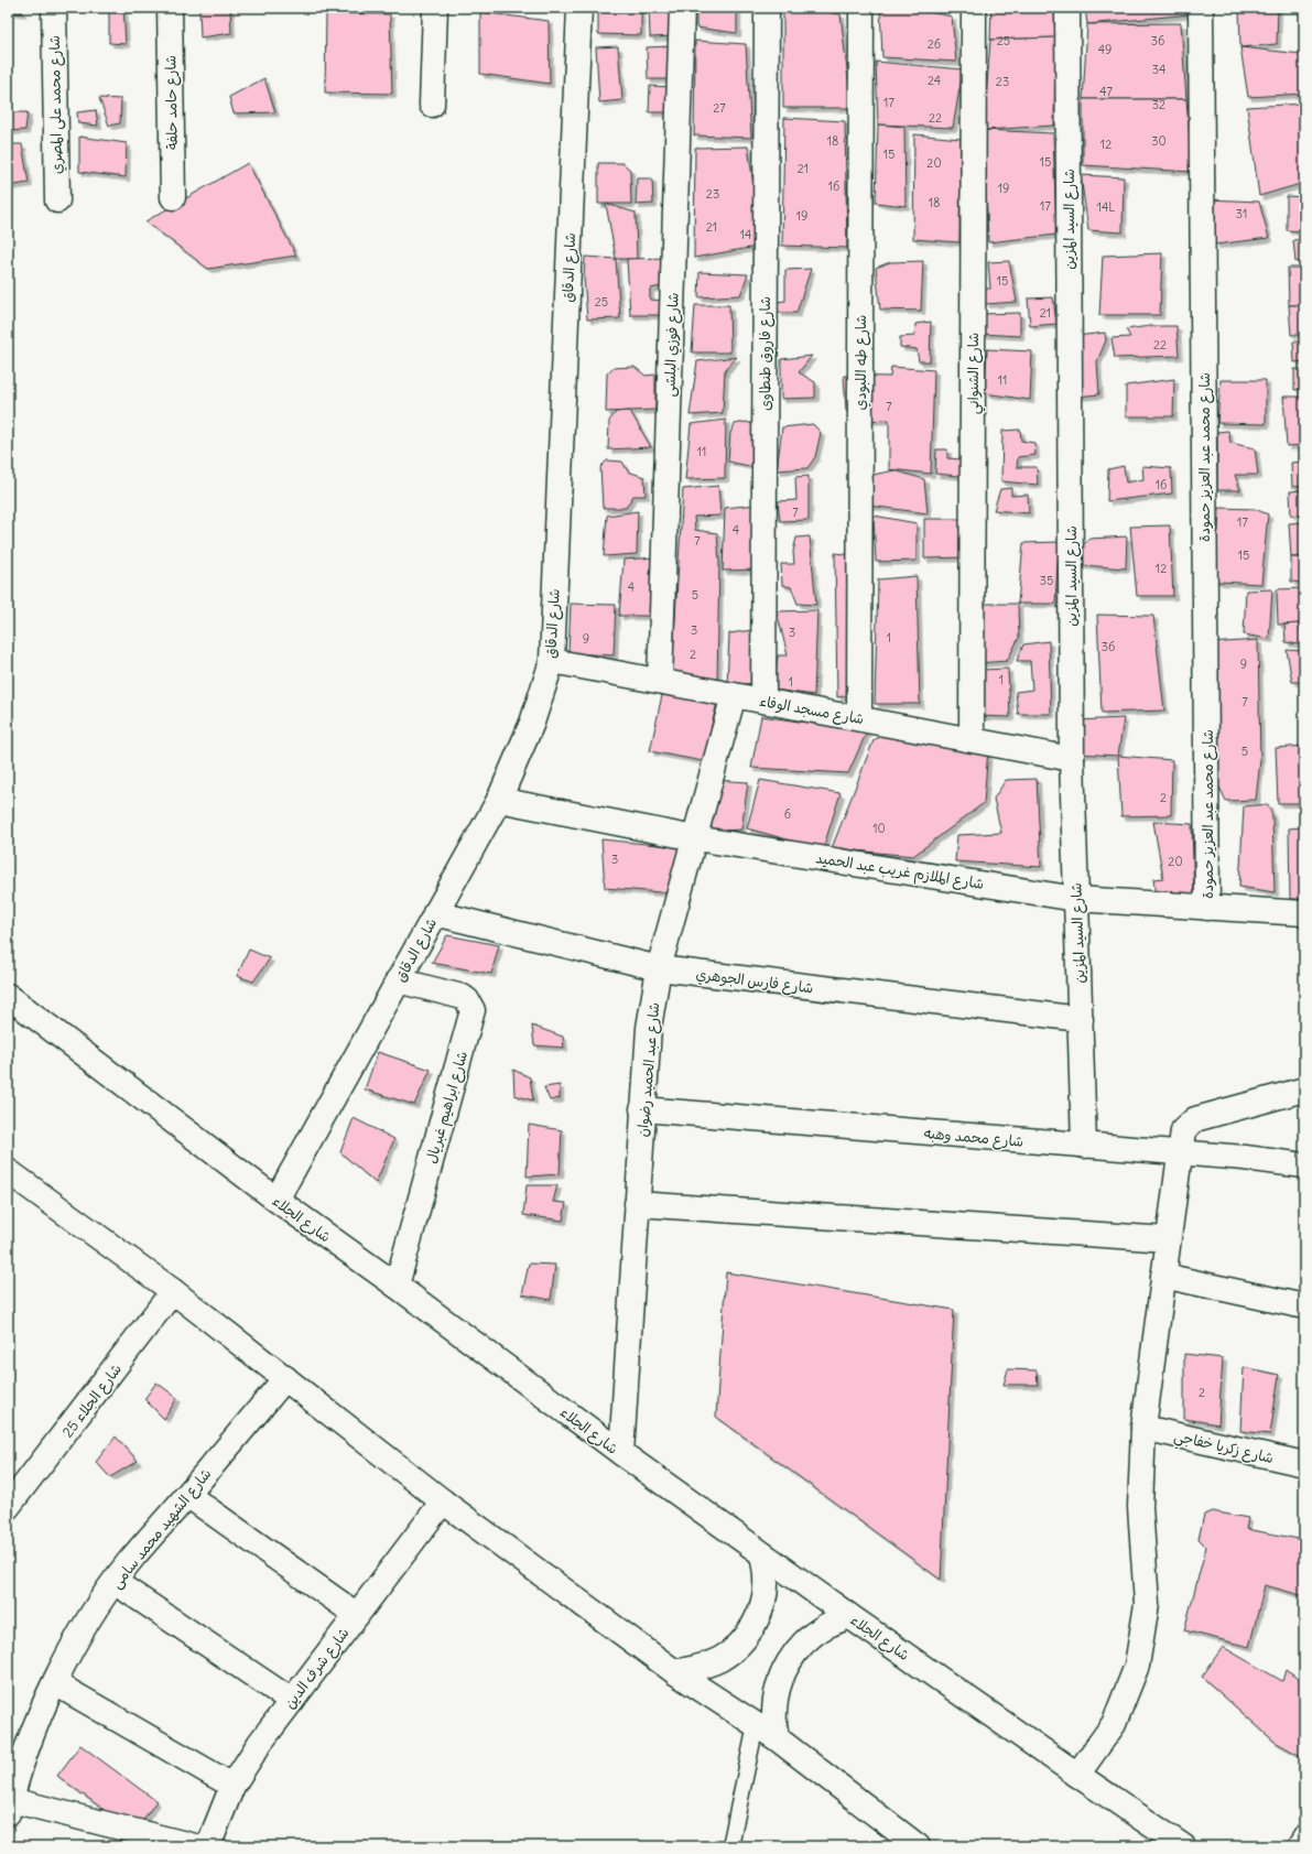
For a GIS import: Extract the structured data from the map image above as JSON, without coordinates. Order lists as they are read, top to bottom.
{
  "streets": {
    "street": [
      "شارع حامد حلفة",
      "شارع محمد على المصري",
      "شارع السيد المزين",
      "شارع الدقاق",
      "شارع فوزي البلشى",
      "شارع فاروق طنطاوى",
      "شارع طه اللبودي",
      "شارع الشنواني",
      "شارع محمد عبد العزيز حمودة",
      "شارع مسجد الوفاء",
      "شارع الملازم غريب عبد الحميد",
      "شارع فارس الجوهري",
      "شارع عبد الحميد رضوان",
      "شارع ابراهيم غبريال",
      "شارع محمد وهبه",
      "شارع الجلاء",
      "شارع الجلاء 25",
      "شارع زكريا خفاجي",
      "شارع الشهيد محمد سامى",
      "شارع شرف الدين"
    ]
  },
  "crossings": [
    ["شارع السيد المزين", "شارع مسجد الوفاء"],
    ["شارع السيد المزين", "شارع الملازم غريب عبد الحميد"],
    ["شارع السيد المزين", "شارع فارس الجوهري"],
    ["شارع السيد المزين", "شارع محمد وهبه"],
    ["شارع الدقاق", "شارع مسجد الوفاء"],
    ["شارع الدقاق", "شارع الملازم غريب عبد الحميد"],
    ["شارع الدقاق", "شارع فارس الجوهري"],
    ["شارع الدقاق", "شارع ابراهيم غبريال"],
    ["شارع الدقاق", "شارع الجلاء"],
    ["شارع فوزي البلشى", "شارع مسجد الوفاء"],
    ["شارع فاروق طنطاوى", "شارع مسجد الوفاء"],
    ["شارع طه اللبودي", "شارع مسجد الوفاء"],
    ["شارع الشنواني", "شارع مسجد الوفاء"],
    ["شارع محمد عبد العزيز حمودة", "شارع الملازم غريب عبد الحميد"],
    ["شارع مسجد الوفاء", "شارع عبد الحميد رضوان"],
    ["شارع الملازم غريب عبد الحميد", "شارع عبد الحميد رضوان"],
    ["شارع فارس الجوهري", "شارع عبد الحميد رضوان"],
    ["شارع عبد الحميد رضوان", "شارع محمد وهبه"],
    ["شارع عبد الحميد رضوان", "شارع الجلاء"],
    ["شارع ابراهيم غبريال", "شارع الجلاء"]
  ],
  "house_numbers": [
    "25",
    "36",
    "26",
    "49",
    "34",
    "24",
    "23",
    "47",
    "17",
    "32",
    "27",
    "22",
    "18",
    "30",
    "12",
    "15",
    "15",
    "20",
    "21",
    "16",
    "19",
    "23",
    "18",
    "17",
    "14L",
    "31",
    "19",
    "21",
    "14",
    "15",
    "25",
    "21",
    "22",
    "11",
    "7",
    "11",
    "16",
    "7",
    "17",
    "4",
    "7",
    "15",
    "12",
    "35",
    "4",
    "5",
    "3",
    "3",
    "1",
    "9",
    "36",
    "2",
    "9",
    "1",
    "1",
    "7",
    "5",
    "2",
    "6",
    "10",
    "3",
    "20",
    "2"
  ]
}
